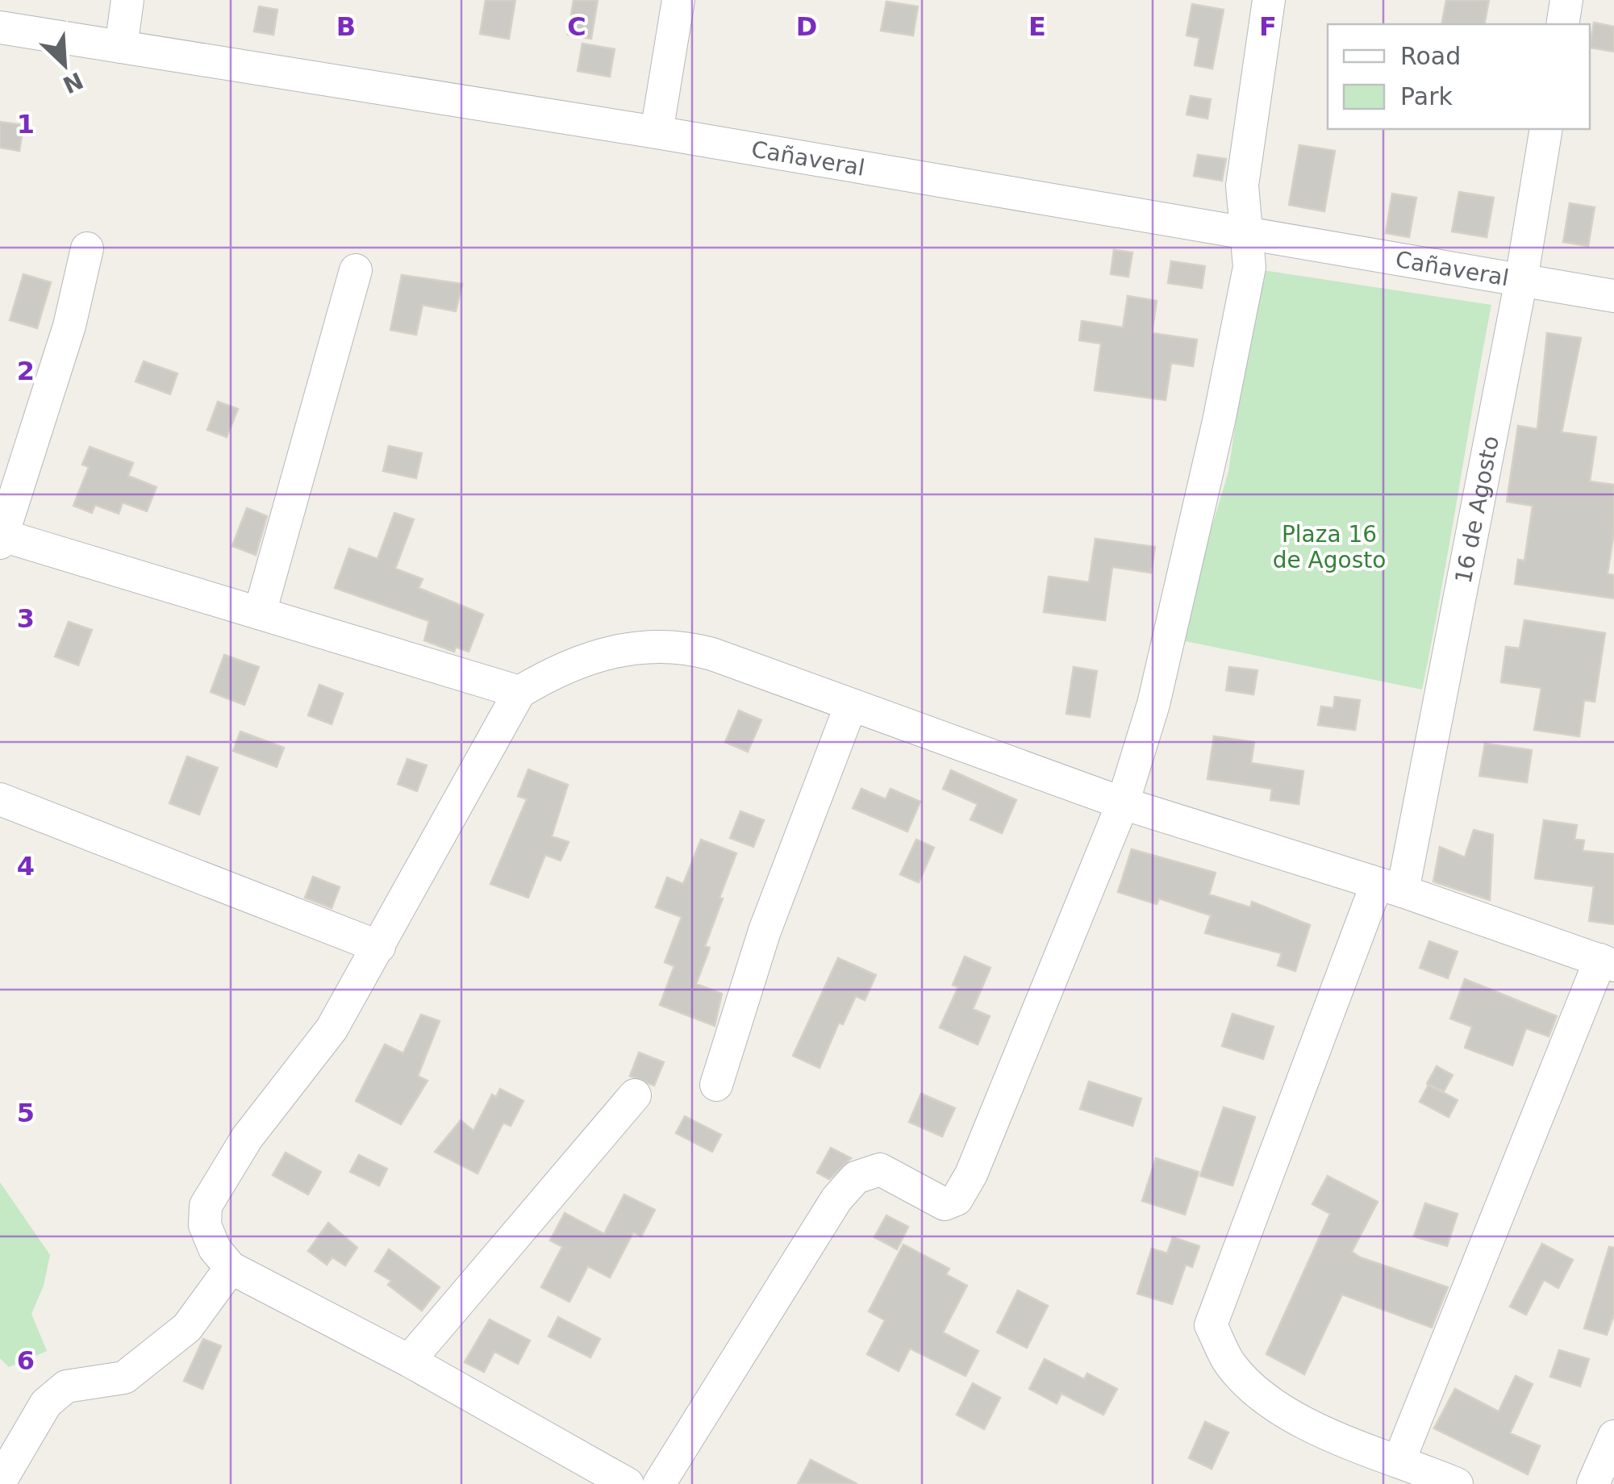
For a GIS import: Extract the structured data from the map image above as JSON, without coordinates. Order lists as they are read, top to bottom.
{
  "streets": {
    "street": ["Cañaveral", "16 de Agosto"]
  },
  "crossings": [
    ["Cañaveral", "16 de Agosto"]
  ],
  "parks": ["Plaza 16 de Agosto"],
  "legend": ["Road", "Park"],
  "north": "bottom right",
  "grid": {
    "columns": [
      "B",
      "C",
      "D",
      "E",
      "F"
    ],
    "rows": [
      "1",
      "2",
      "3",
      "4",
      "5",
      "6"
    ]
  }
}
